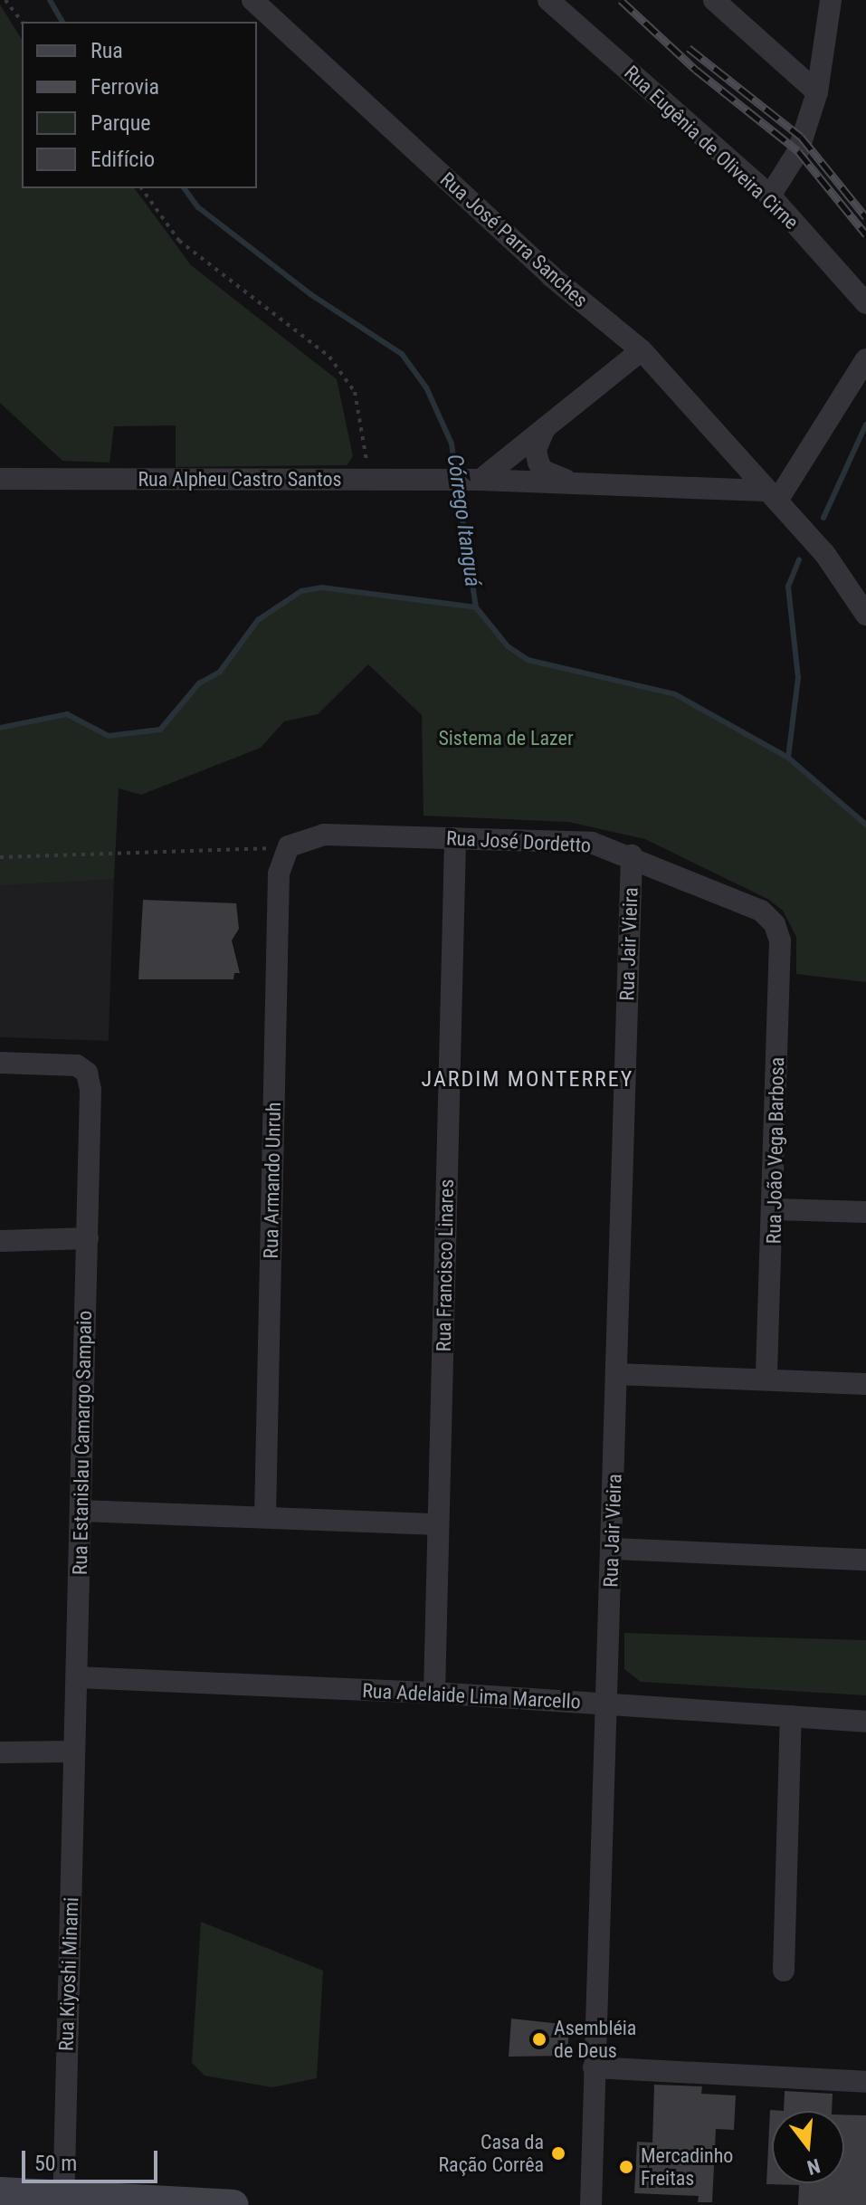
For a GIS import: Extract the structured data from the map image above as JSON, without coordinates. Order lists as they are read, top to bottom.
{
  "streets": {
    "street": [
      "Rua Eugênia de Oliveira Cirne",
      "Rua José Parra Sanches",
      "Rua Alpheu Castro Santos",
      "Rua José Dordetto",
      "Rua Jair Vieira",
      "Rua João Vega Barbosa",
      "Rua Armando Unruh",
      "Rua Francisco Linares",
      "Rua Estanislau Camargo Sampaio",
      "Rua Adelaide Lima Marcello",
      "Rua Kiyoshi Minami"
    ]
  },
  "crossings": [
    ["Rua José Parra Sanches", "Rua Alpheu Castro Santos"],
    ["Rua José Dordetto", "Rua Jair Vieira"],
    ["Rua José Dordetto", "Rua João Vega Barbosa"],
    ["Rua José Dordetto", "Rua Armando Unruh"],
    ["Rua José Dordetto", "Rua Francisco Linares"],
    ["Rua Jair Vieira", "Rua Adelaide Lima Marcello"],
    ["Rua Francisco Linares", "Rua Adelaide Lima Marcello"],
    ["Rua Estanislau Camargo Sampaio", "Rua Adelaide Lima Marcello"],
    ["Rua Estanislau Camargo Sampaio", "Rua Kiyoshi Minami"]
  ],
  "districts": ["JARDIM MONTERREY"],
  "water": ["Córrego Itanguá"],
  "parks": ["Sistema de Lazer"],
  "places": ["Asembléia de Deus", "Casa da Ração Corrêa", "Mercadinho Freitas"],
  "legend": [
    "Rua",
    "Ferrovia",
    "Parque",
    "Edifício"
  ],
  "scale_bar": "50 m",
  "north": "bottom"
}
